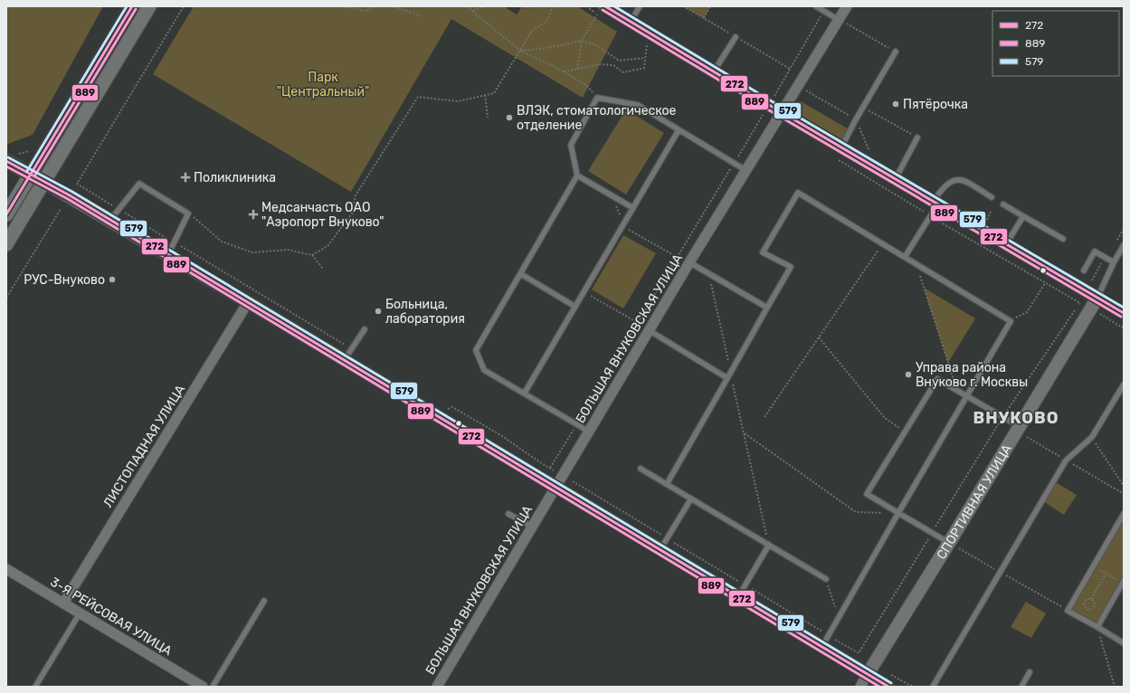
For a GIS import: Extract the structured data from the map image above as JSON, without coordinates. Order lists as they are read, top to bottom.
{
  "streets": {
    "street": [
      "БОЛЬШАЯ ВНУКОВСКАЯ УЛИЦА",
      "ЛИСТОПАДНАЯ УЛИЦА",
      "СПОРТИВНАЯ УЛИЦА",
      "3-Я РЕЙСОВАЯ УЛИЦА"
    ]
  },
  "crossings": [
    ["ЛИСТОПАДНАЯ УЛИЦА", "3-Я РЕЙСОВАЯ УЛИЦА"]
  ],
  "districts": ["ВНУКОВО"],
  "parks": ["Парк \"Центральный\""],
  "places": {
    "other": [
      "Пятёрочка",
      "ВЛЭК, стоматологическое отделение",
      "РУС-Внуково",
      "Больница, лаборатория",
      "Управа района Внуково г. Москвы"
    ],
    "health": ["Поликлиника", "Медсанчасть ОАО \"Аэропорт Внуково\""]
  },
  "lines": ["transit line 272", "transit line 579", "transit line 889"],
  "legend": ["272", "889", "579"]
}
